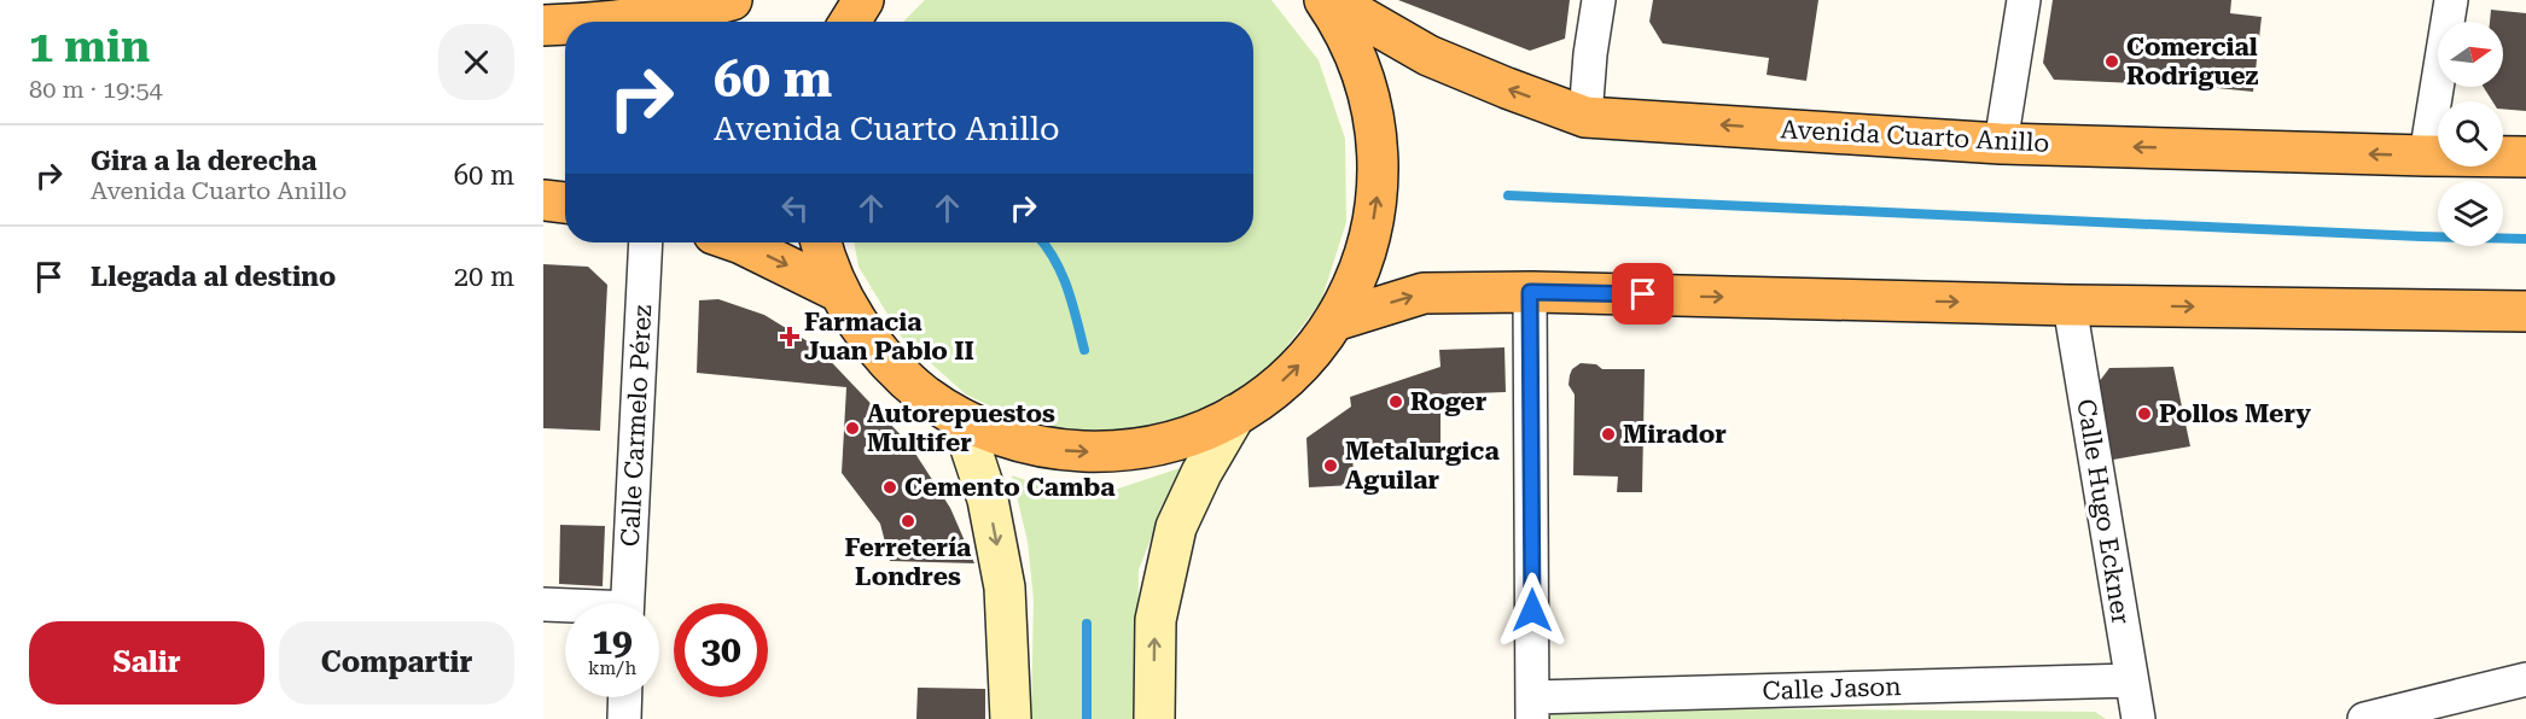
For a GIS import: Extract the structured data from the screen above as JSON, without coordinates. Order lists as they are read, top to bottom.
{
  "streets": {
    "highway": ["Avenida Cuarto Anillo"],
    "street": ["Calle Carmelo Pérez", "Calle Hugo Eckner", "Calle Jason"]
  },
  "crossings": [
    ["Calle Hugo Eckner", "Calle Jason"]
  ],
  "places": {
    "other": [
      "Comercial Rodriguez",
      "Roger",
      "Pollos Mery",
      "Autorepuestos Multifer",
      "Mirador",
      "Metalurgica Aguilar",
      "Cemento Camba",
      "Ferretería Londres"
    ],
    "health": ["Farmacia Juan Pablo II"]
  },
  "north": "right",
  "page": {
    "heading": ["1 min", "80 m · 19:54"],
    "turn": ["60 m", "Avenida Cuarto Anillo"],
    "list": [
      {
        "name": "Gira a la derecha",
        "note": "Avenida Cuarto Anillo",
        "value": "60 m"
      },
      {
        "name": "Llegada al destino",
        "value": "20 m"
      }
    ],
    "speed": "19 km/h",
    "limit": "30",
    "buttons": ["Salir", "Compartir"]
  }
}
